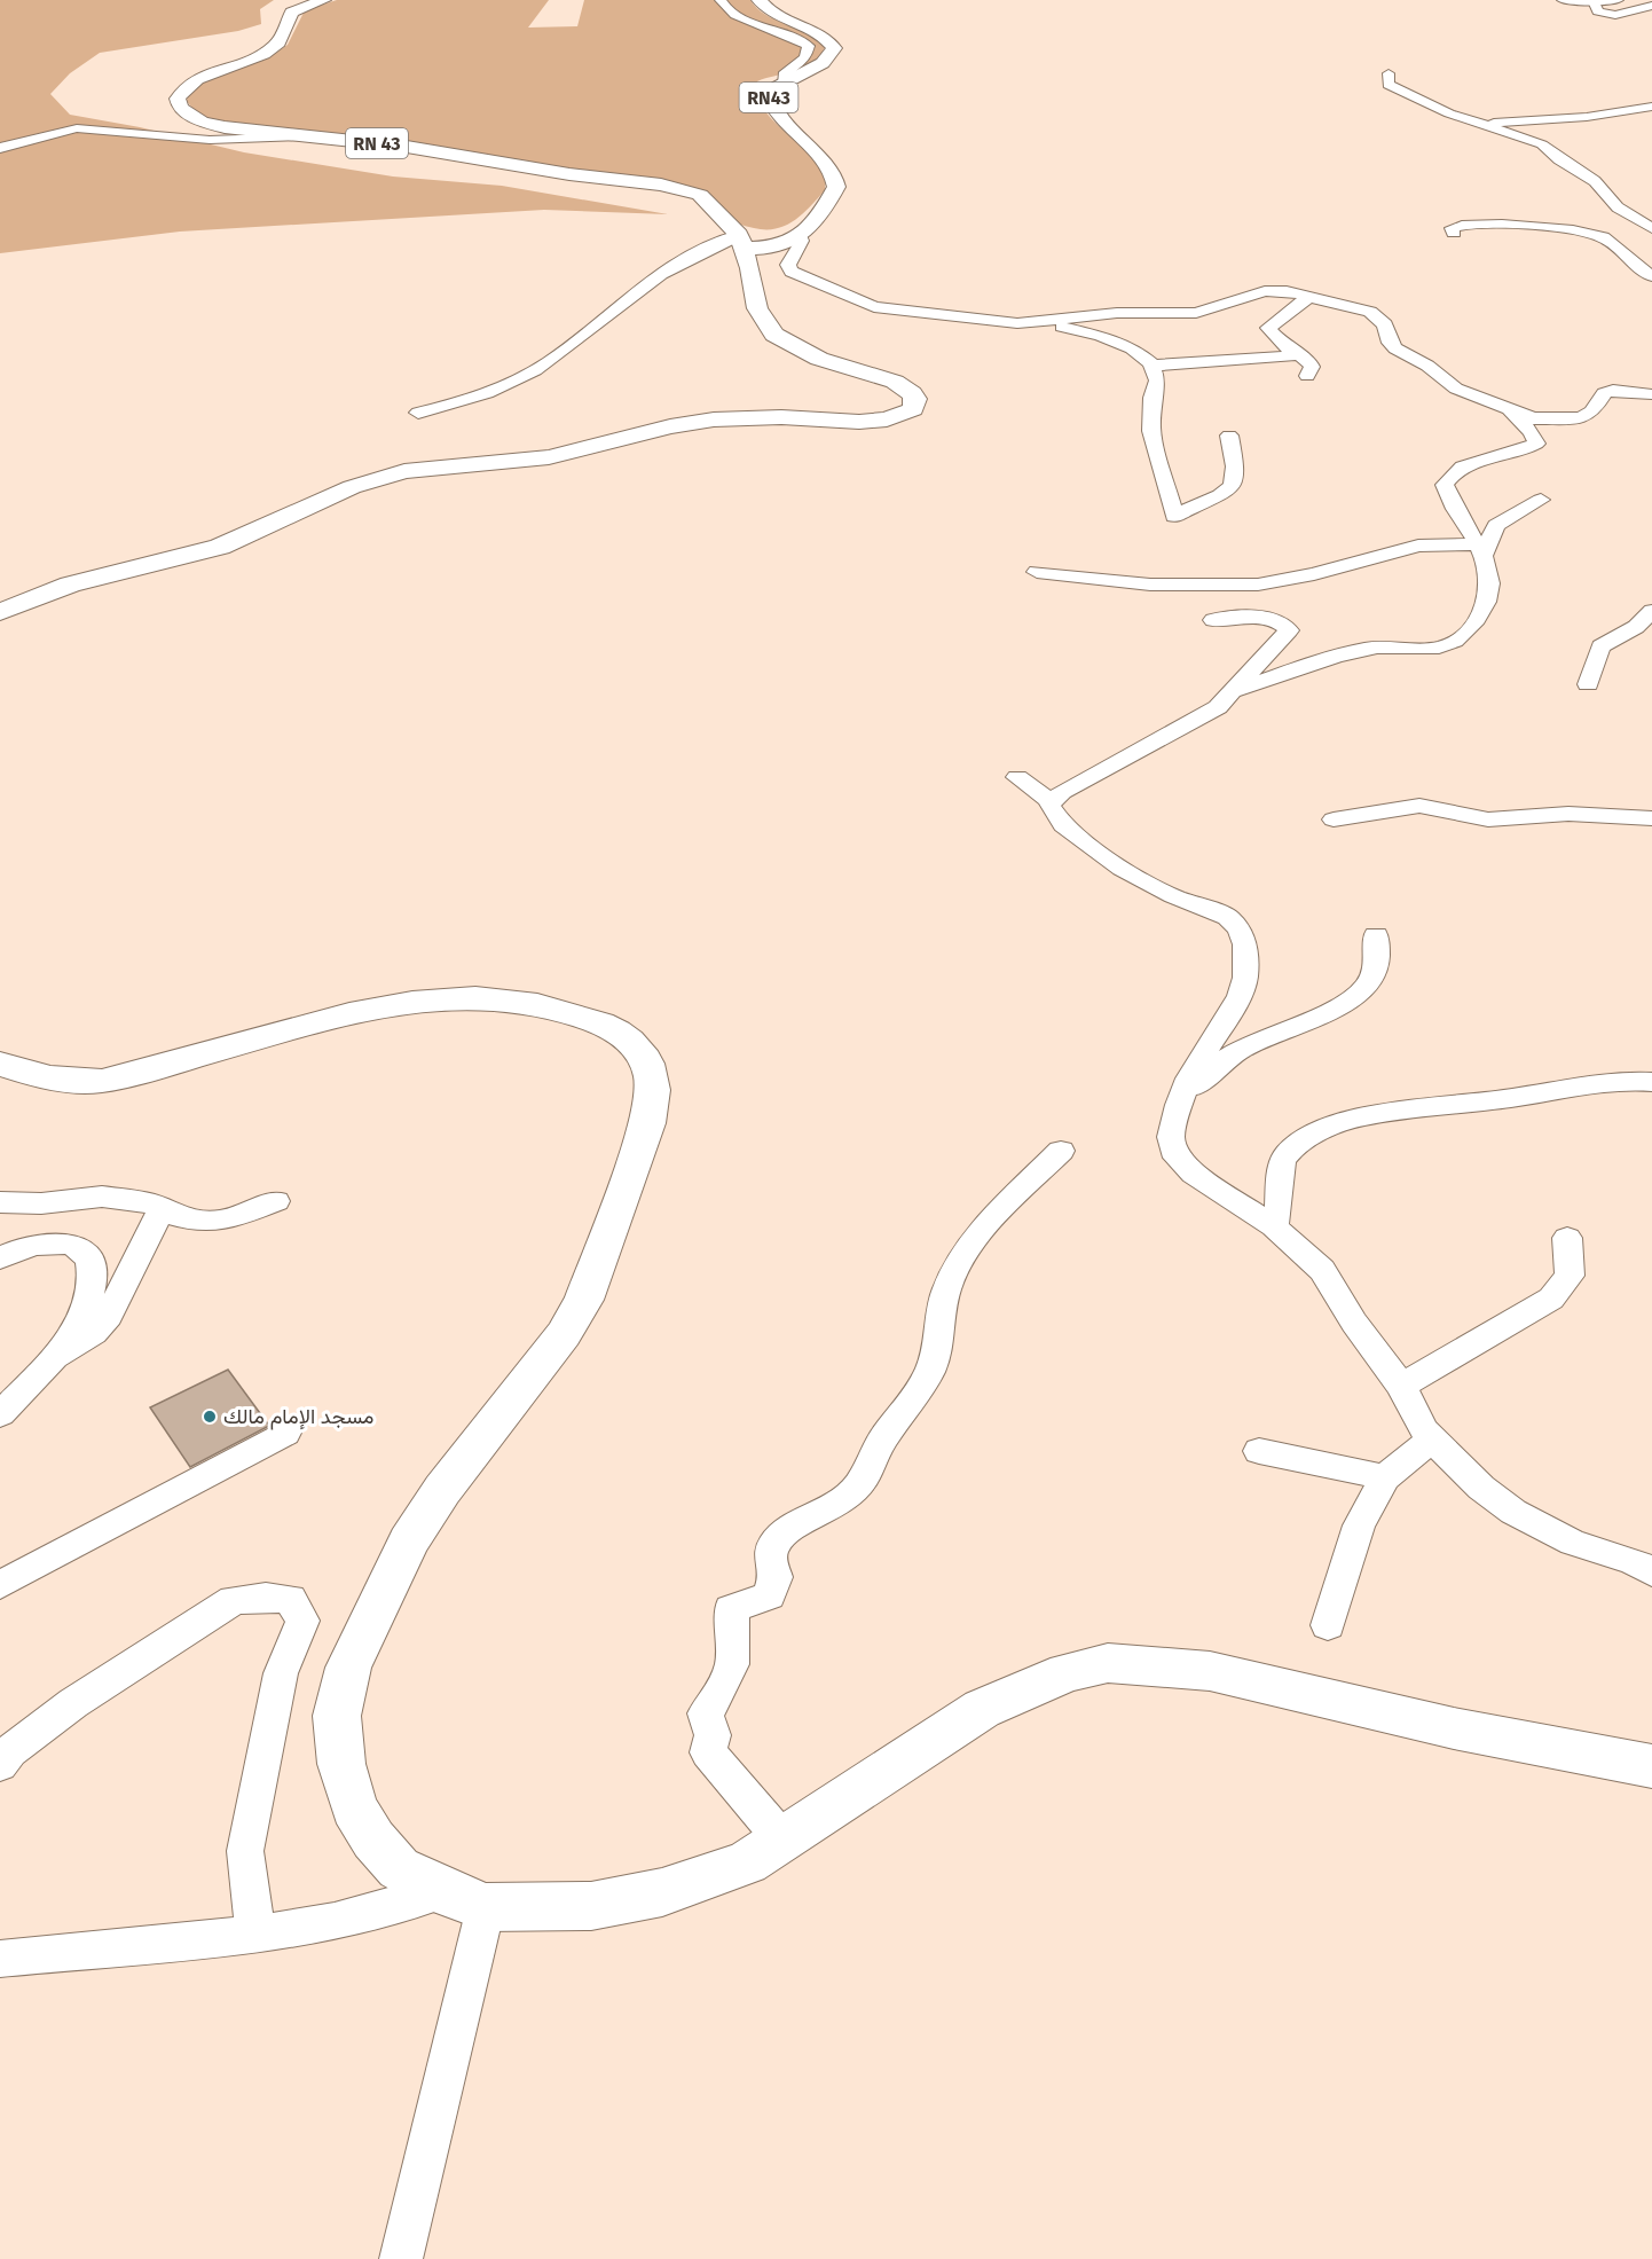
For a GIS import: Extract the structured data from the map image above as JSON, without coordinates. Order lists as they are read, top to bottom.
{
  "streets": {
    "main road": ["RN43", "RN 43"]
  },
  "places": ["مسجد الإمام مالك"]
}
